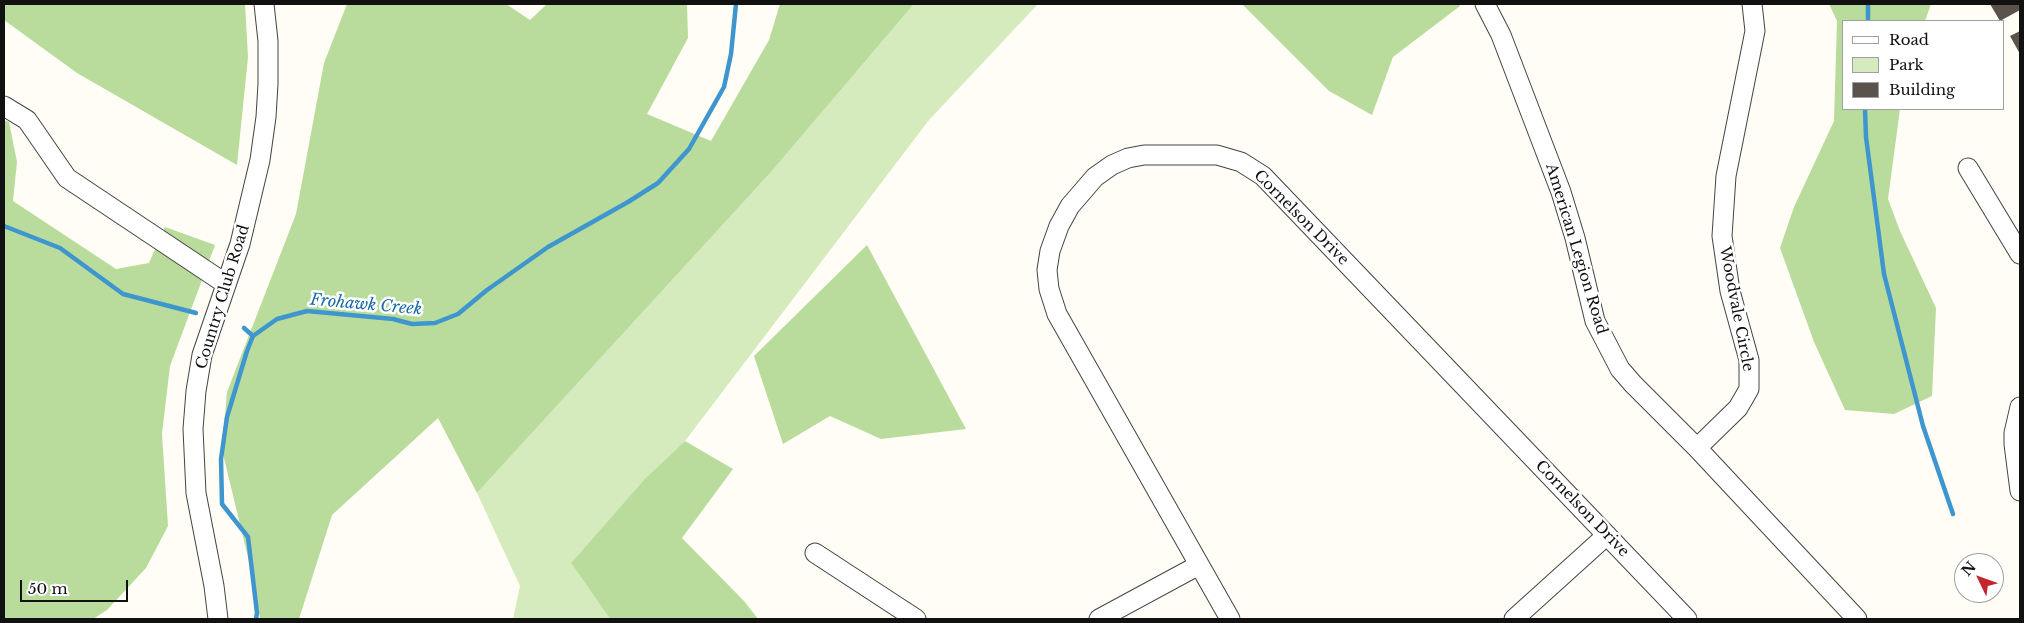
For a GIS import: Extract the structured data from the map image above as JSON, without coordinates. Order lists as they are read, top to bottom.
{
  "streets": {
    "street": [
      "Cornelson Drive",
      "American Legion Road",
      "Country Club Road",
      "Woodvale Circle"
    ]
  },
  "crossings": [
    ["American Legion Road", "Woodvale Circle"]
  ],
  "water": ["Frohawk Creek"],
  "legend": ["Road", "Park", "Building"],
  "scale_bar": "50 m",
  "north": "top left"
}
